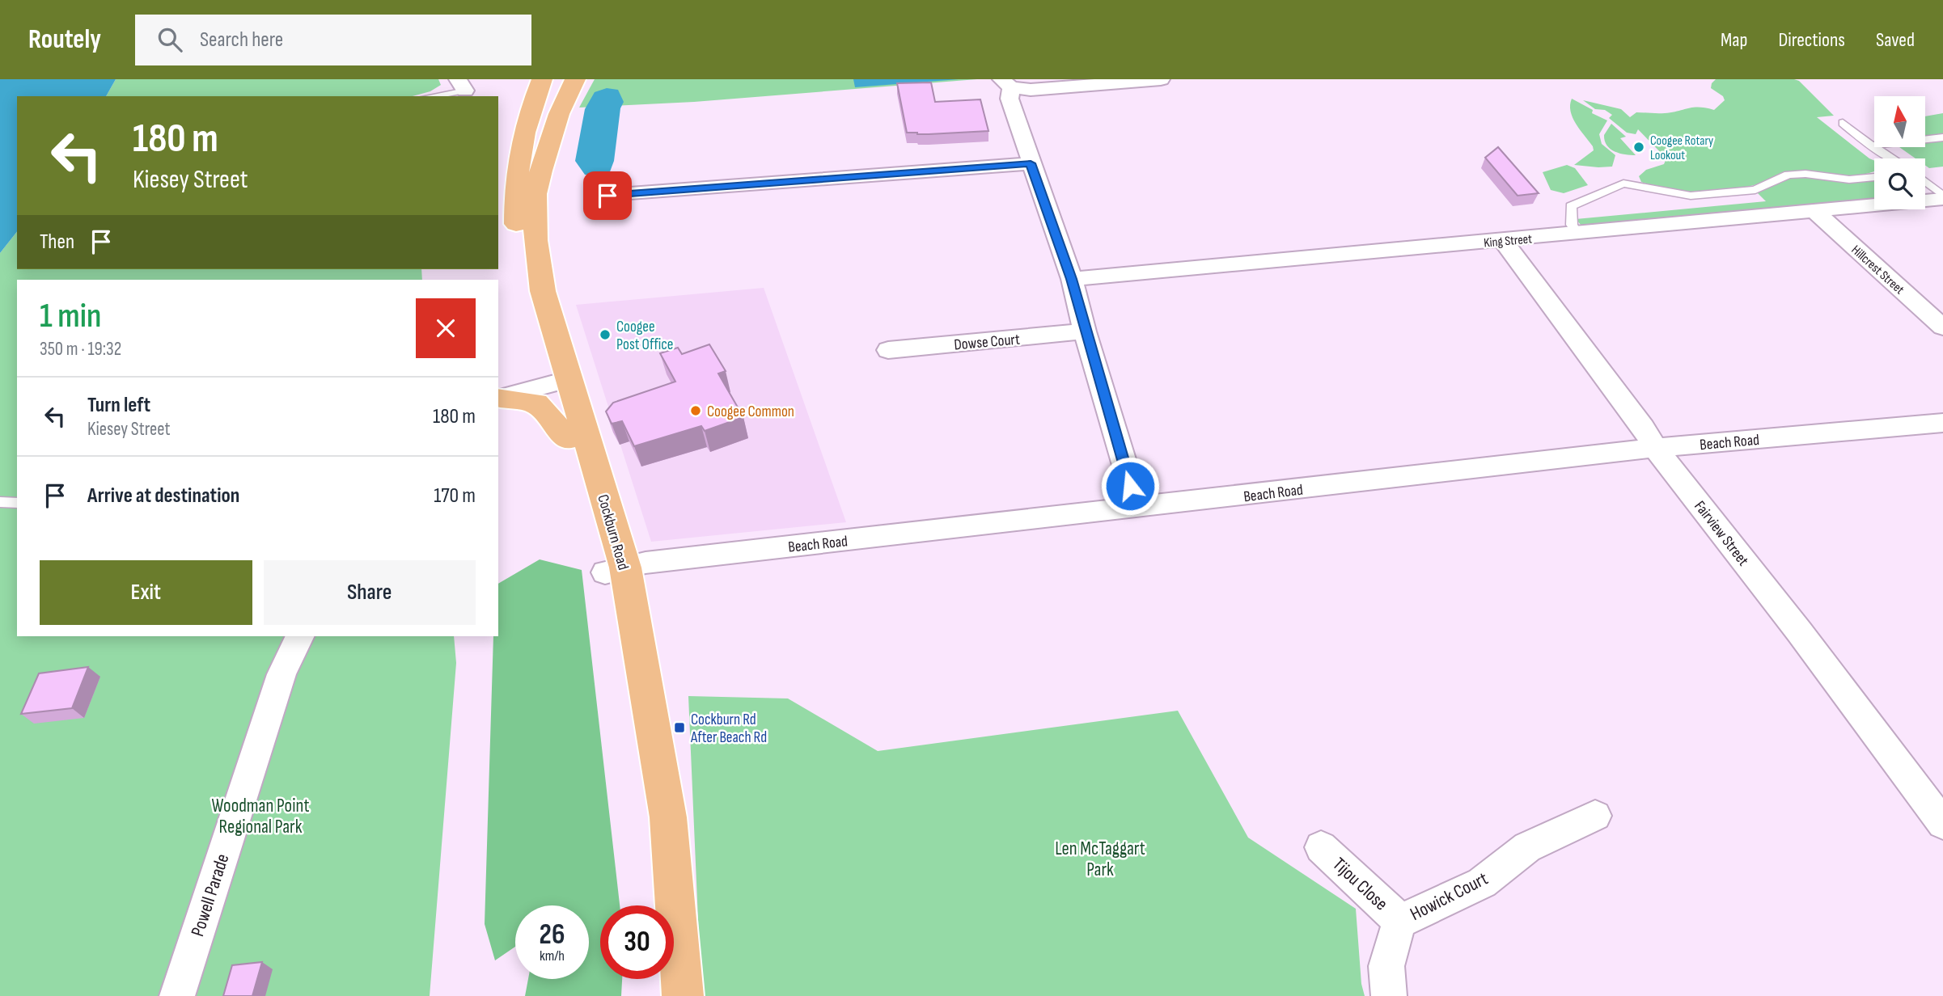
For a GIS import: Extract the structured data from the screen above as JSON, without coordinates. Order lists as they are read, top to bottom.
{
  "streets": {
    "main road": ["Cockburn Road"],
    "street": [
      "King Street",
      "Hillcrest Street",
      "Dowse Court",
      "Beach Road",
      "Fairview Street",
      "Tijou Close",
      "Powell Parade",
      "Howick Court"
    ]
  },
  "crossings": [
    ["King Street", "Hillcrest Street"],
    ["King Street", "Fairview Street"],
    ["Beach Road", "Cockburn Road"],
    ["Beach Road", "Fairview Street"],
    ["Tijou Close", "Howick Court"]
  ],
  "parks": ["Woodman Point Regional Park", "Len McTaggart Park"],
  "places": {
    "other": ["Coogee Rotary Lookout", "Coogee Post Office", "Coogee Common"],
    "transit": ["Cockburn Rd After Beach Rd"]
  },
  "north": "top",
  "page": {
    "header": "Routely",
    "search": "Search here",
    "nav": ["Map", "Directions", "Saved"],
    "turn": ["180 m", "Kiesey Street"],
    "then": "Then",
    "heading": ["1 min", "350 m · 19:32"],
    "list": [
      {
        "name": "Turn left",
        "note": "Kiesey Street",
        "value": "180 m"
      },
      {
        "name": "Arrive at destination",
        "value": "170 m"
      }
    ],
    "buttons": ["Exit", "Share"],
    "speed": "26 km/h",
    "limit": "30"
  }
}
